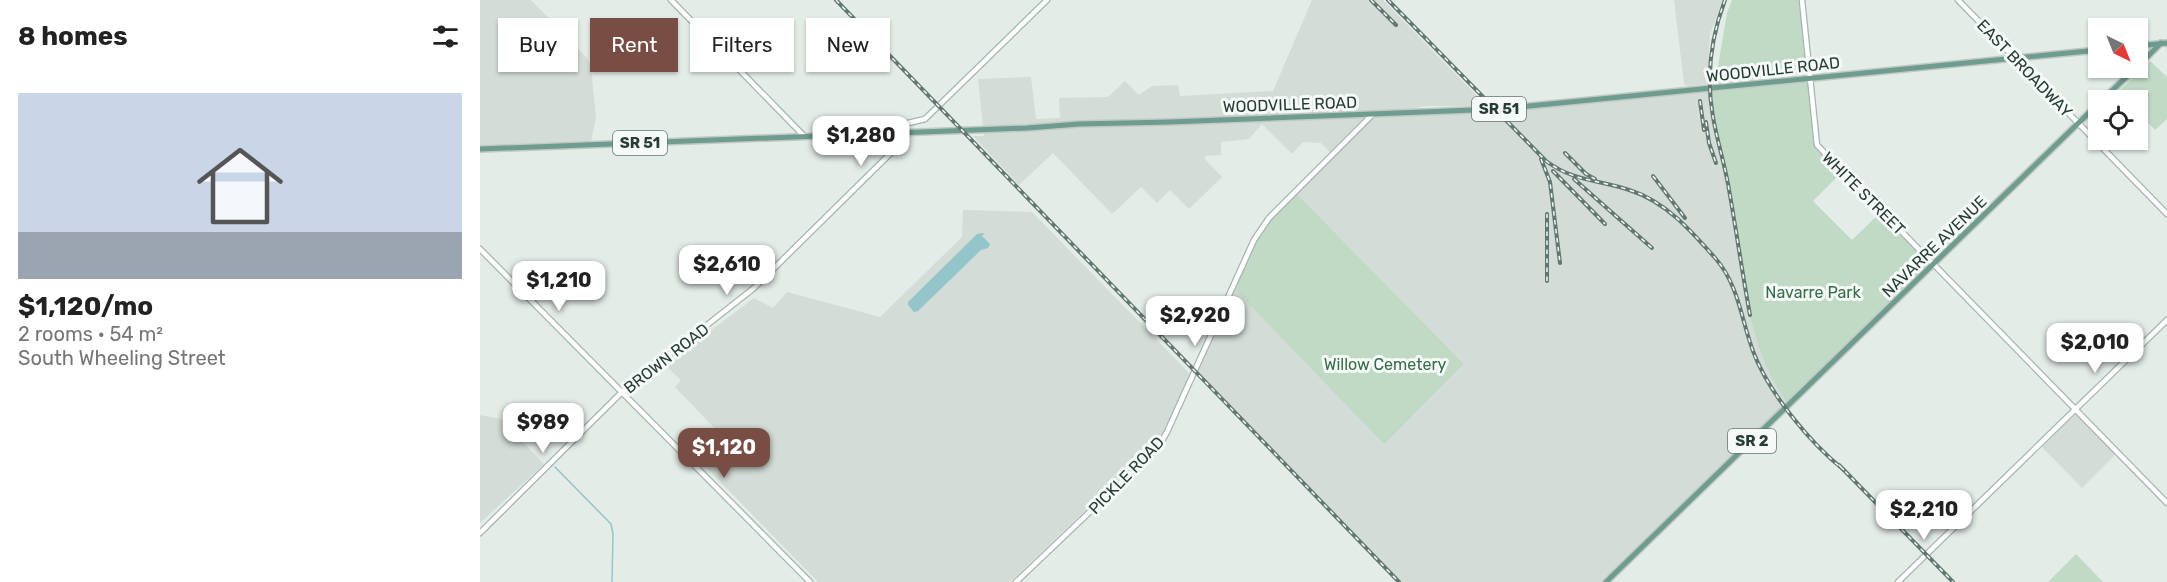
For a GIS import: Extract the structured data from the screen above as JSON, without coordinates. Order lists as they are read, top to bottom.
{
  "streets": {
    "main road": [
      "WOODVILLE ROAD",
      "SR 51",
      "NAVARRE AVENUE",
      "SR 2"
    ],
    "street": [
      "EAST BROADWAY",
      "WHITE STREET",
      "BROWN ROAD",
      "PICKLE ROAD"
    ]
  },
  "crossings": [
    ["EAST BROADWAY", "WOODVILLE ROAD"],
    ["EAST BROADWAY", "NAVARRE AVENUE"],
    ["WOODVILLE ROAD", "WHITE STREET"],
    ["WOODVILLE ROAD", "BROWN ROAD"],
    ["WOODVILLE ROAD", "PICKLE ROAD"],
    ["WHITE STREET", "NAVARRE AVENUE"]
  ],
  "parks": ["Navarre Park", "Willow Cemetery"],
  "north": "bottom right",
  "page": {
    "heading": "8 homes",
    "chip": [
      "Buy",
      "Rent",
      "Filters",
      "New"
    ],
    "list": [
      {
        "name": "$1,120/mo",
        "note": "2 rooms · 54 m² · South Wheeling Street"
      }
    ],
    "price": [
      "$1,280",
      "$2,610",
      "$1,210",
      "$2,920",
      "$2,010",
      "$989",
      "$1,120",
      "$2,210"
    ]
  }
}
